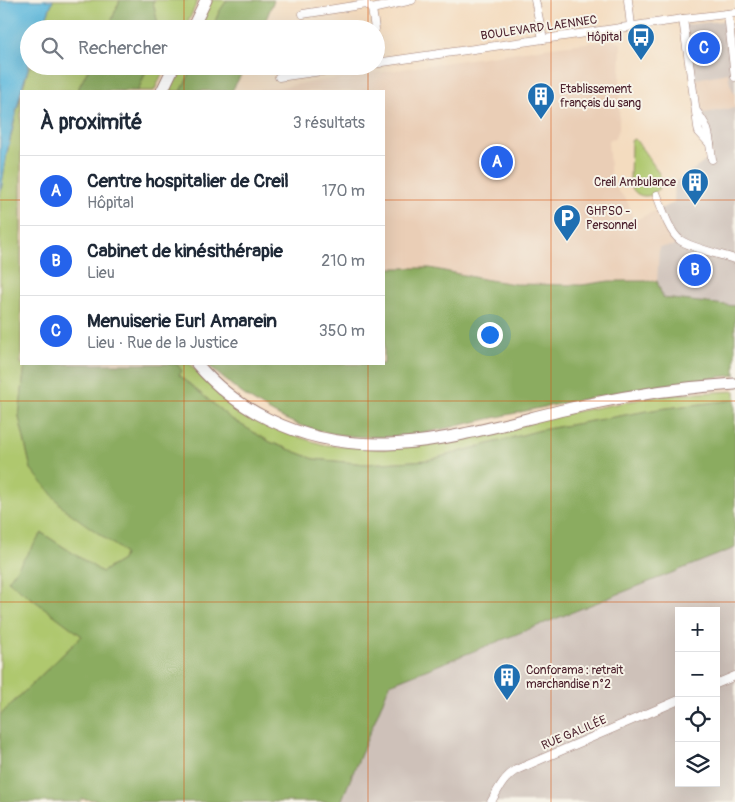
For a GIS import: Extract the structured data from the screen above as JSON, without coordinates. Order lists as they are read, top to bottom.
{
  "streets": {
    "street": ["BOULEVARD LAENNEC", "RUE GALILÉE"]
  },
  "places": {
    "bus stop": ["Hôpital"],
    "building": ["Etablissement français du sang", "Creil Ambulance", "Conforama : retrait marchandise n°2"],
    "parking": ["GHPSO - Personnel"]
  },
  "page": {
    "search": "Rechercher",
    "pins": ["C", "A", "B"],
    "heading": ["À proximité", "3 résultats"],
    "list": [
      {
        "mark": "A",
        "name": "Centre hospitalier de Creil",
        "note": "Hôpital",
        "value": "170 m"
      },
      {
        "mark": "B",
        "name": "Cabinet de kinésithérapie",
        "note": "Lieu",
        "value": "210 m"
      },
      {
        "mark": "C",
        "name": "Menuiserie Eurl Amarein",
        "note": "Lieu · Rue de la Justice",
        "value": "350 m"
      }
    ],
    "map_buttons": ["+", "−"]
  }
}
